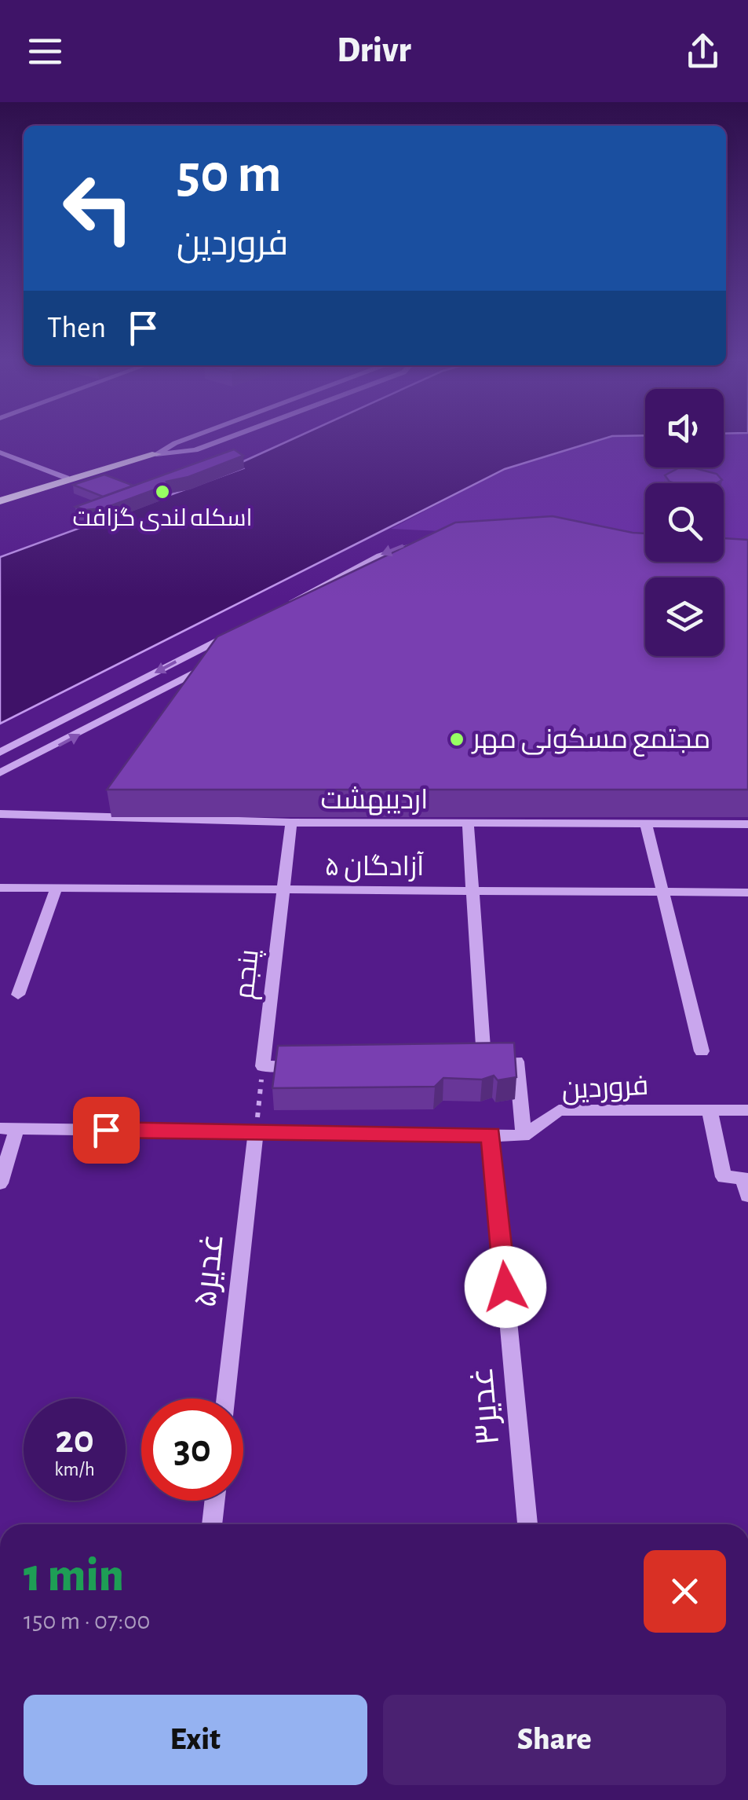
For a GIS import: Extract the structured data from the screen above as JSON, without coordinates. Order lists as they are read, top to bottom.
{
  "streets": {
    "street": [
      "اردیبهشت",
      "آزادگان ۵",
      "پنجم",
      "فروردین",
      "غدیر۵",
      "غدیر۳"
    ]
  },
  "crossings": [
    ["اردیبهشت", "پنجم"],
    ["آزادگان ۵", "پنجم"]
  ],
  "places": ["اسکله لندی گزافت", "مجتمع مسکونی مهر"],
  "page": {
    "header": "Drivr",
    "turn": ["50 m", "فروردین"],
    "then": "Then",
    "speed": "20 km/h",
    "limit": "30",
    "heading": ["1 min", "150 m · 07:00"],
    "buttons": ["Exit", "Share"]
  }
}
